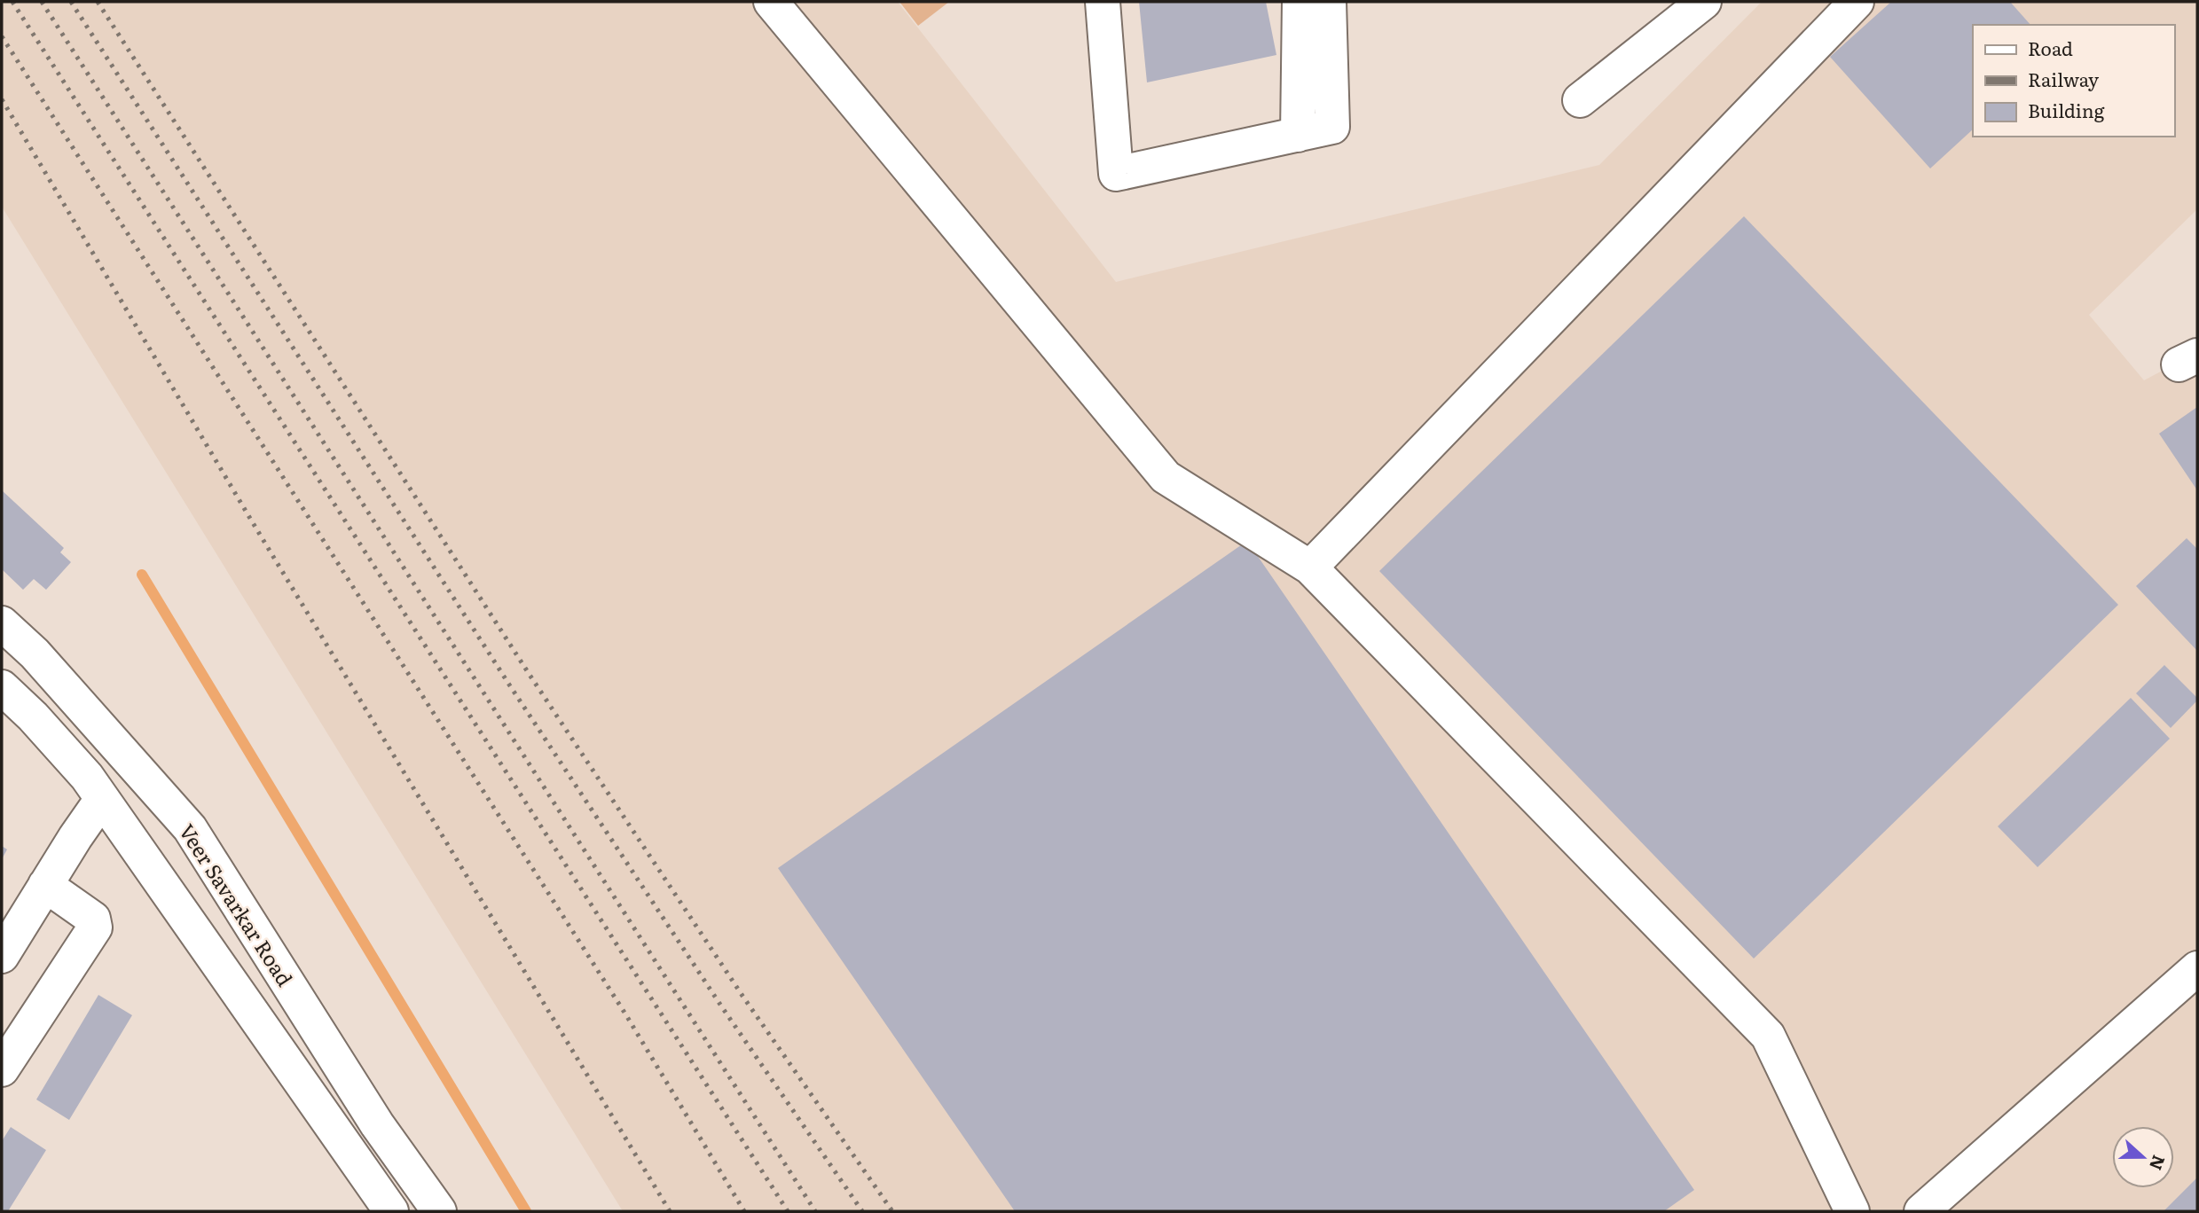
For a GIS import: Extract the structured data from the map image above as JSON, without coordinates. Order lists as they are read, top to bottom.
{
  "streets": {
    "street": ["Veer Savarkar Road"]
  },
  "legend": ["Road", "Railway", "Building"],
  "north": "right"
}
